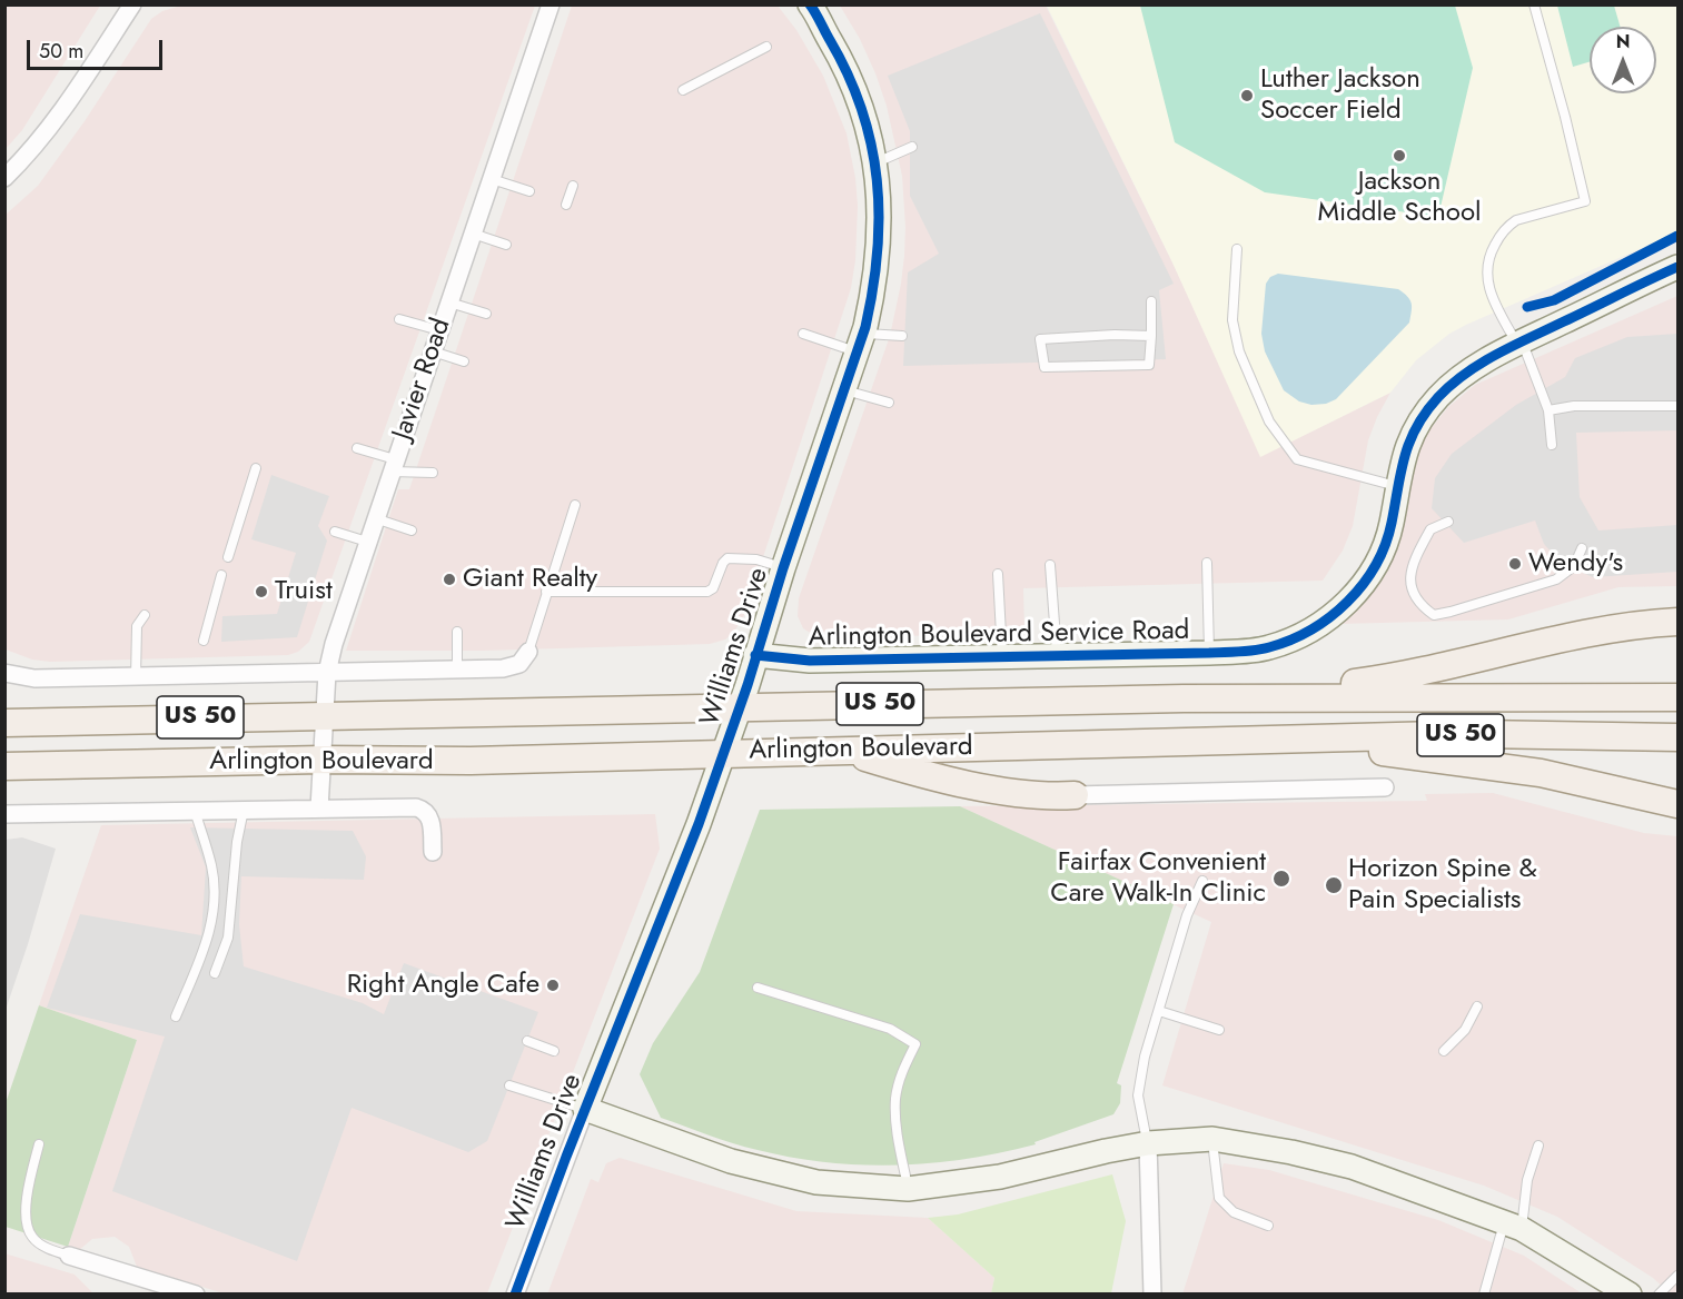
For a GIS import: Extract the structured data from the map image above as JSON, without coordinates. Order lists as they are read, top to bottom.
{
  "streets": {
    "main road": ["US 50", "Arlington Boulevard"],
    "street": ["Javier Road", "Arlington Boulevard Service Road", "Williams Drive"]
  },
  "crossings": [
    ["Javier Road", "Arlington Boulevard"],
    ["Arlington Boulevard Service Road", "Williams Drive"],
    ["Williams Drive", "Arlington Boulevard"]
  ],
  "places": [
    "Luther Jackson Soccer Field",
    "Jackson Middle School",
    "Wendy's",
    "Giant Realty",
    "Truist",
    "Fairfax Convenient Care Walk-In Clinic",
    "Horizon Spine & Pain Specialists",
    "Right Angle Cafe"
  ],
  "scale_bar": "50 m",
  "north": "top"
}
